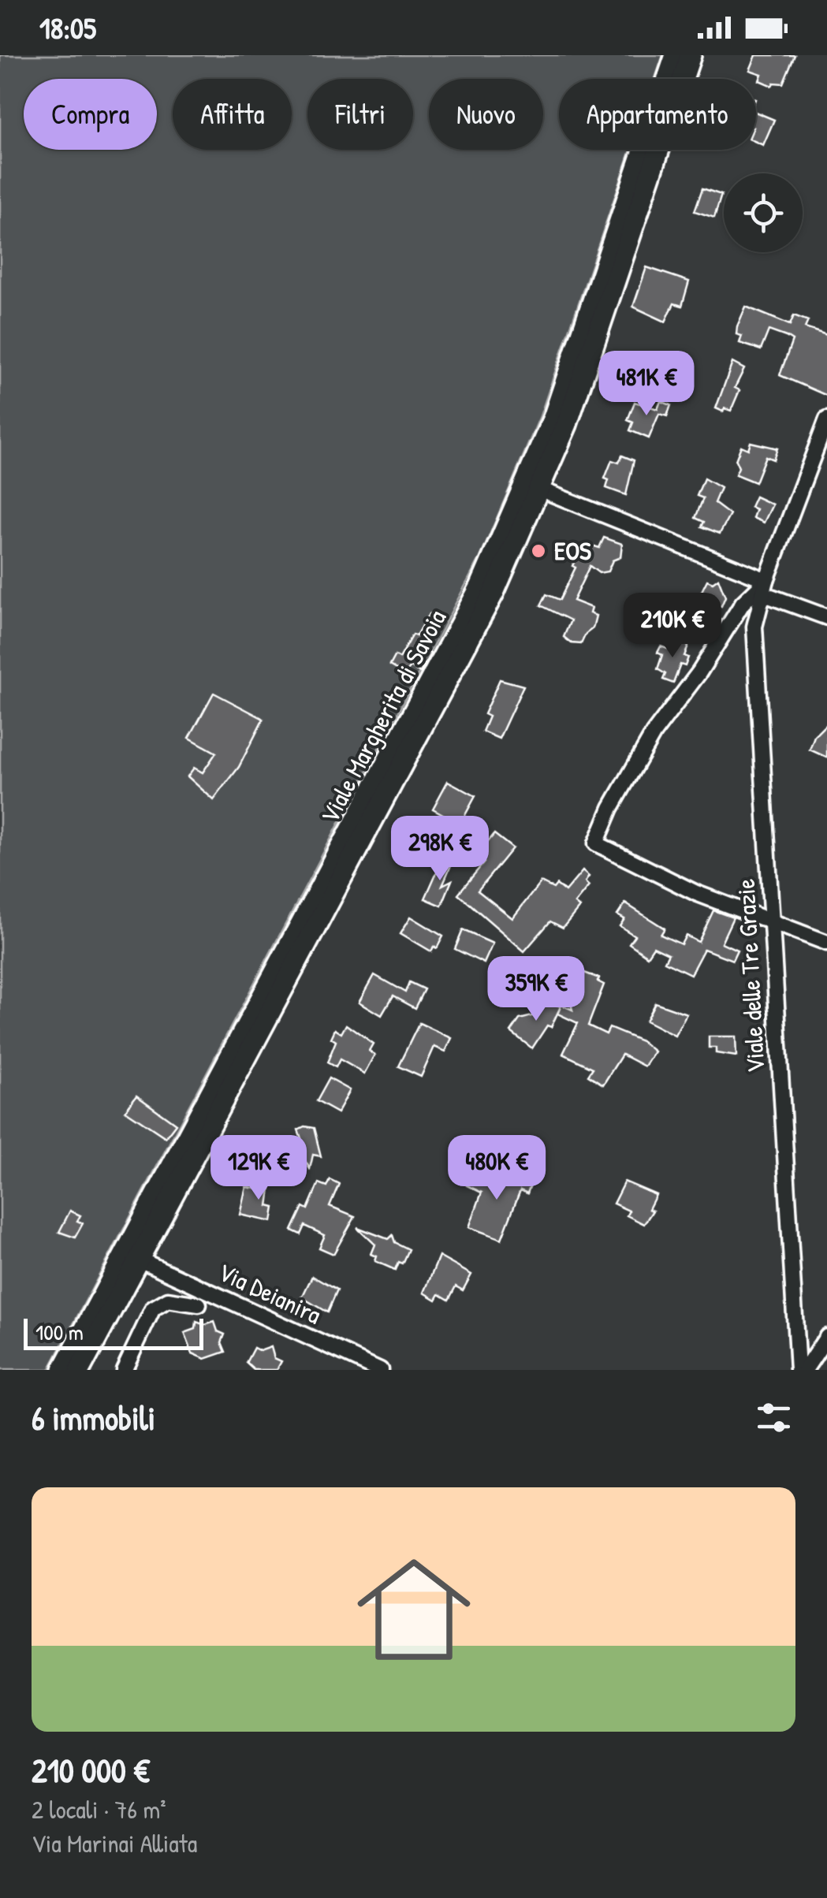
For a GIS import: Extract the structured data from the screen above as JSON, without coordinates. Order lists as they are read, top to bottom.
{
  "streets": {
    "street": ["Viale Margherita di Savoia", "Viale delle Tre Grazie", "Via Deianira"]
  },
  "crossings": [
    ["Viale Margherita di Savoia", "Via Deianira"]
  ],
  "places": ["EOS"],
  "scale_bar": "100 m",
  "page": {
    "status": "18:05",
    "chip": [
      "Compra",
      "Affitta",
      "Filtri",
      "Nuovo",
      "Appartamento"
    ],
    "price": [
      "481K €",
      "210K €",
      "298K €",
      "359K €",
      "129K €",
      "480K €"
    ],
    "scale": "100 m",
    "heading": "6 immobili",
    "list": [
      {
        "name": "210 000 €",
        "note": "2 locali · 76 m² · Via Marinai Alliata"
      }
    ]
  }
}
